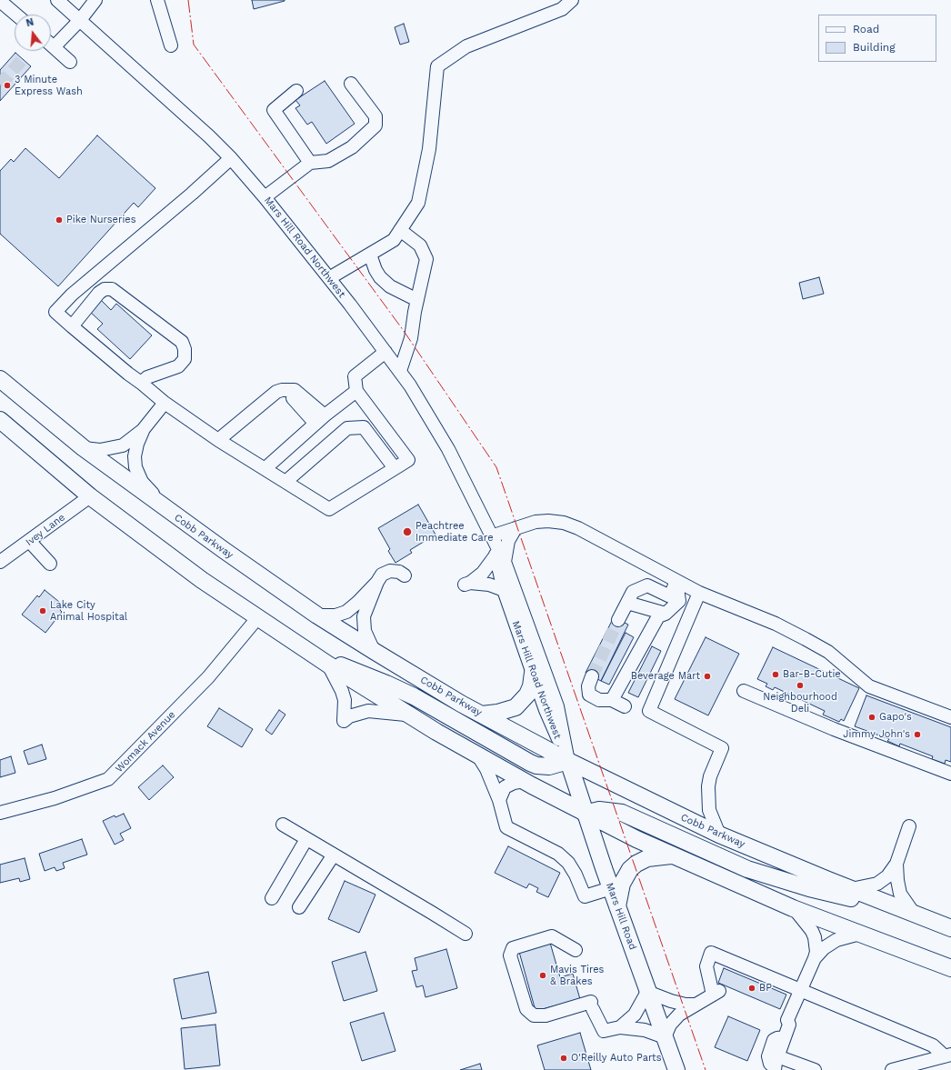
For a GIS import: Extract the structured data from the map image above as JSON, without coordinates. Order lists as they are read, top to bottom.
{
  "streets": {
    "main road": ["Cobb Parkway", "Mars Hill Road"],
    "street": ["Mars Hill Road Northwest", "Ivey Lane", "Womack Avenue"]
  },
  "crossings": [
    ["Mars Hill Road Northwest", "Cobb Parkway"],
    ["Mars Hill Road Northwest", "Mars Hill Road"],
    ["Cobb Parkway", "Mars Hill Road"]
  ],
  "places": [
    "3 Minute Express Wash",
    "Pike Nurseries",
    "Peachtree Immediate Care",
    "Lake City Animal Hospital",
    "Bar-B-Cutie",
    "Beverage Mart",
    "Neighbourhood Deli",
    "Gapo's",
    "Jimmy John's",
    "Mavis Tires & Brakes",
    "BP",
    "O'Reilly Auto Parts"
  ],
  "legend": ["Road", "Building"],
  "north": "top"
}
